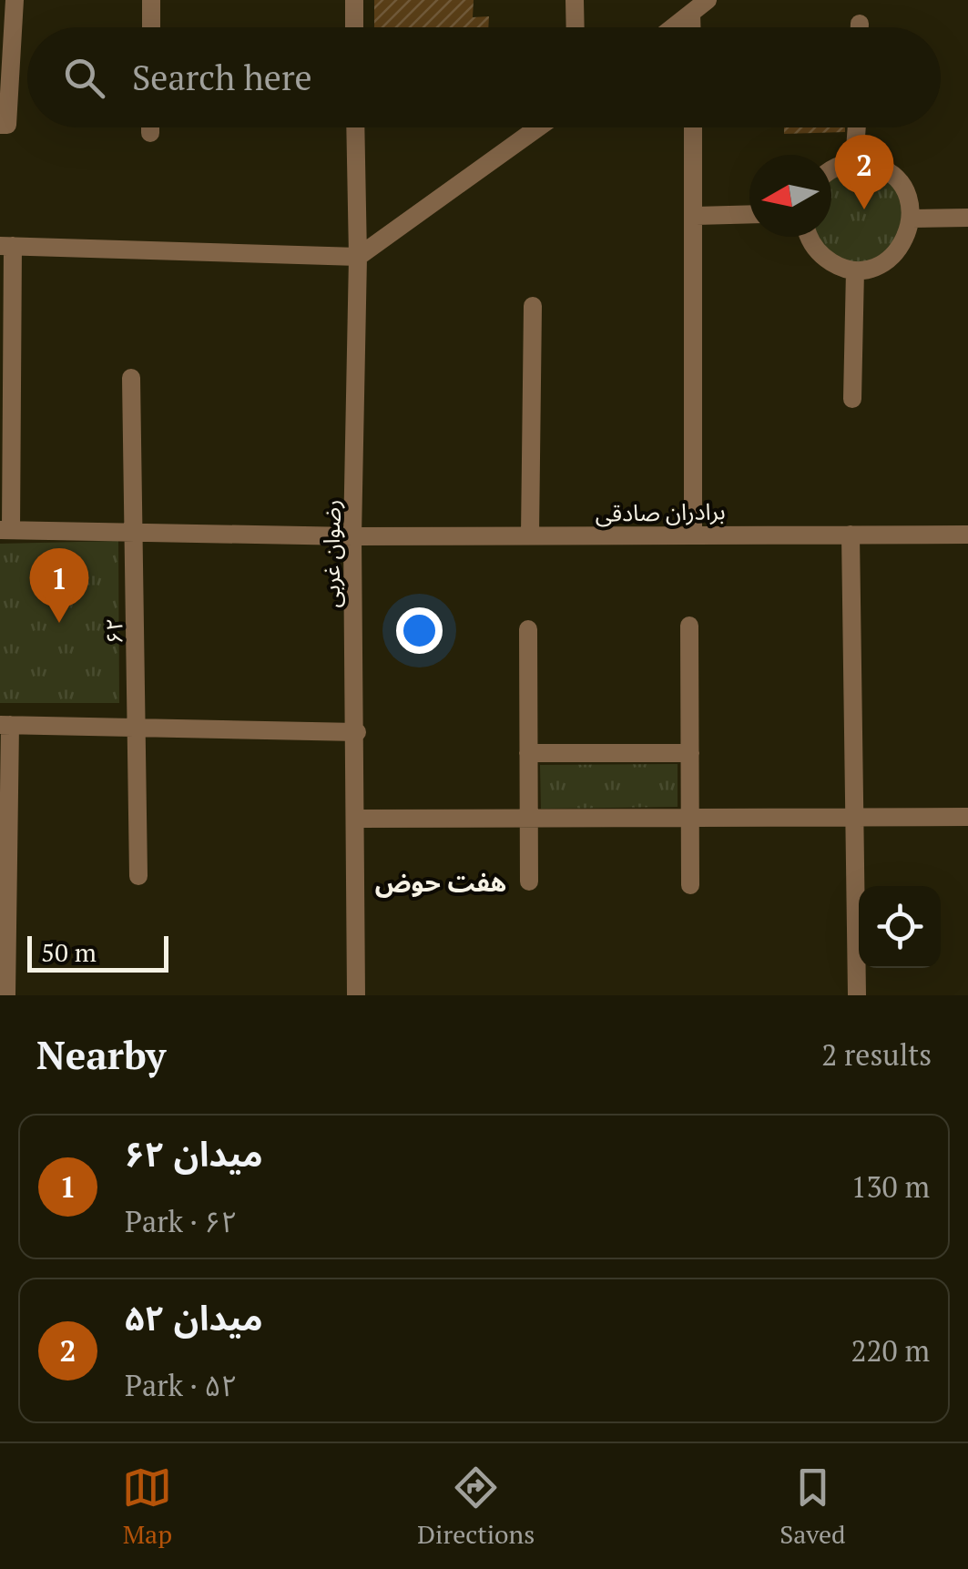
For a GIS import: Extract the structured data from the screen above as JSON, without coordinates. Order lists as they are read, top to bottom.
{
  "streets": {
    "street": ["برادران صادقی", "رضوان غربی", "۶۲"]
  },
  "crossings": [
    ["برادران صادقی", "رضوان غربی"],
    ["برادران صادقی", "۶۲"]
  ],
  "districts": ["هفت حوض"],
  "scale_bar": "50 m",
  "north": "left",
  "page": {
    "search": "Search here",
    "pins": ["2", "1"],
    "scale": "50 m",
    "heading": ["Nearby", "2 results"],
    "list": [
      {
        "mark": "1",
        "name": "میدان ۶۲",
        "note": "Park · ۶۲",
        "value": "130 m"
      },
      {
        "mark": "2",
        "name": "میدان ۵۲",
        "note": "Park · ۵۲",
        "value": "220 m"
      }
    ],
    "nav": ["Map", "Directions", "Saved"]
  }
}
